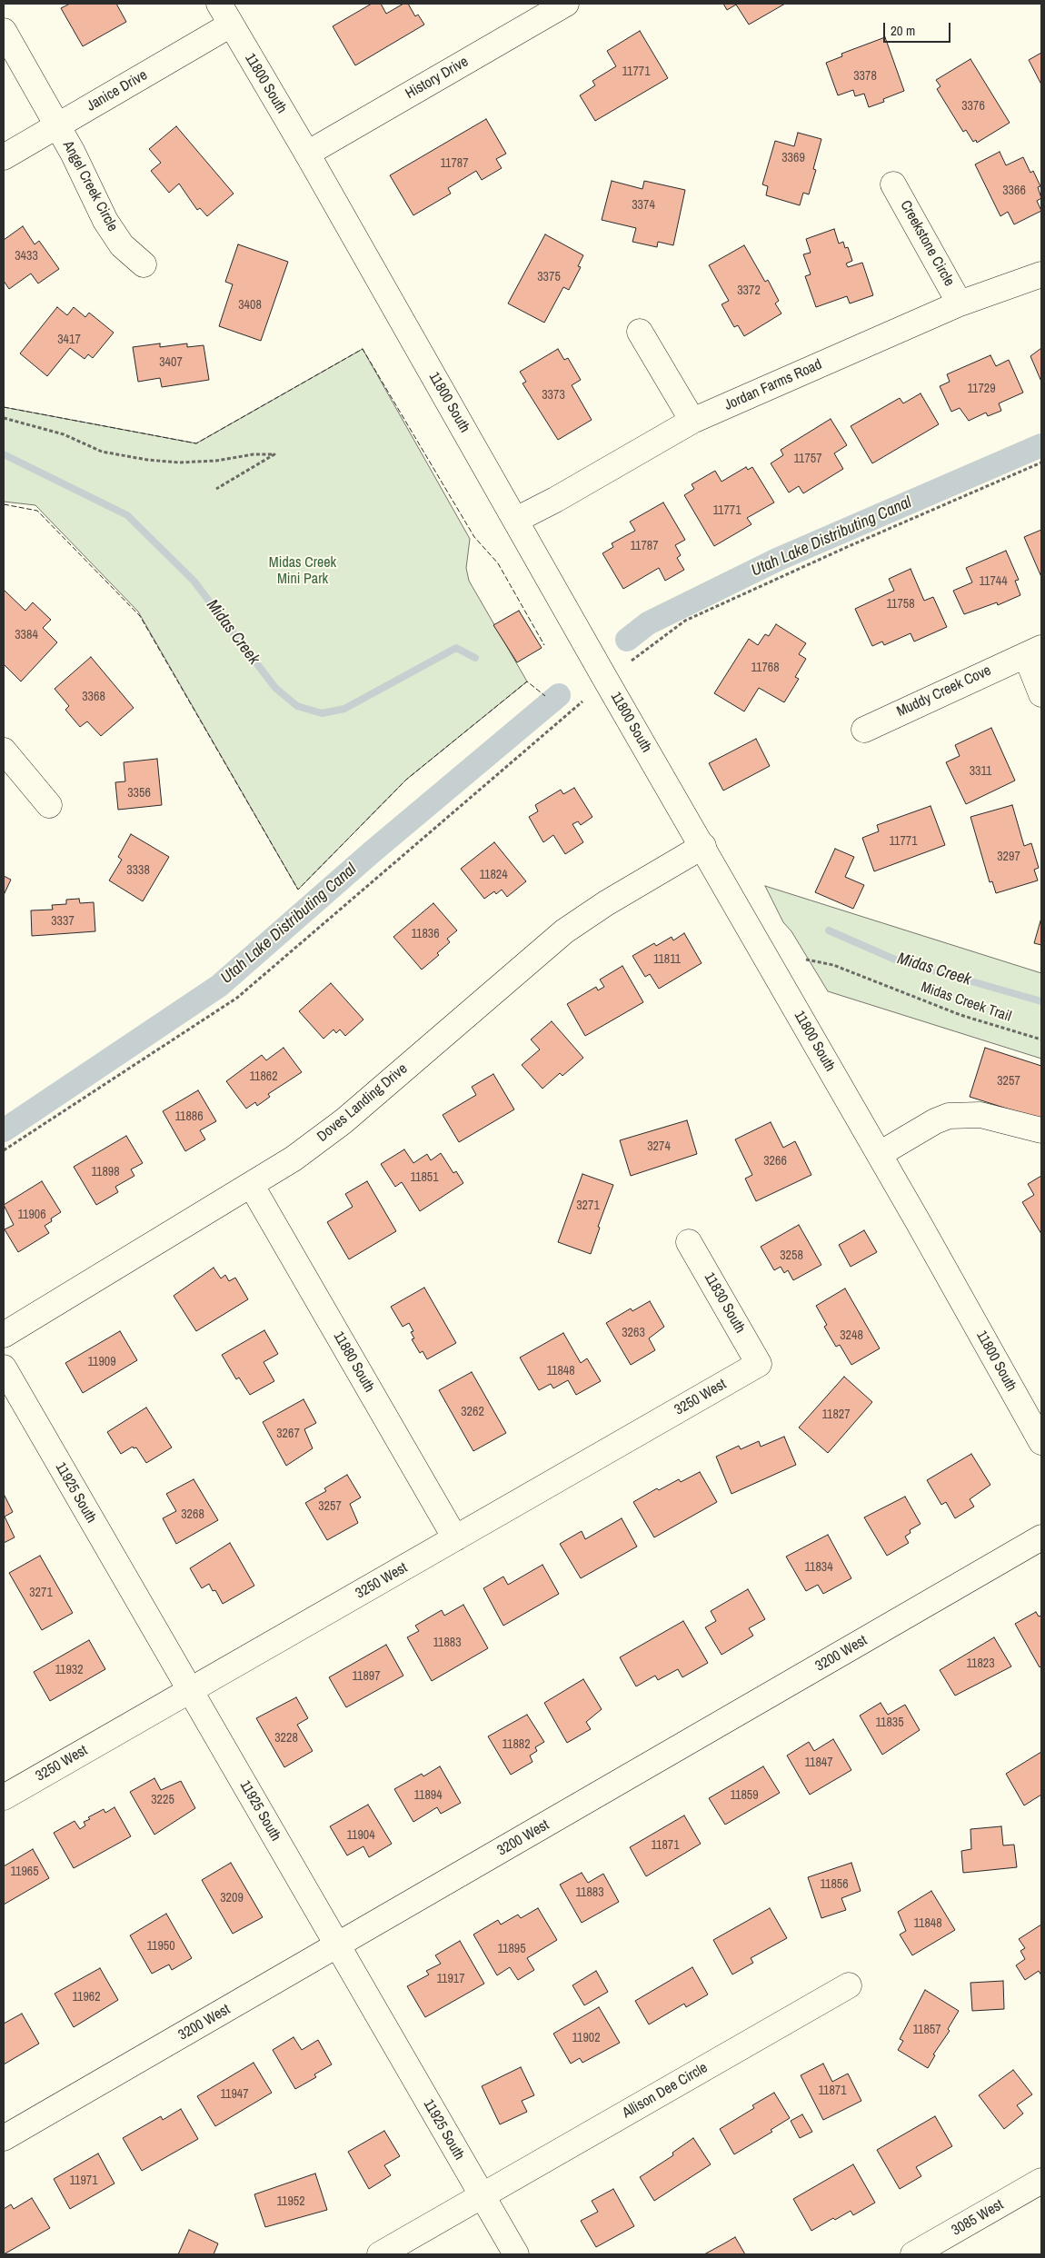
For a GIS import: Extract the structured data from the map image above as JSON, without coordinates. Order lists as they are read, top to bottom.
{
  "streets": {
    "street": [
      "History Drive",
      "11800 South",
      "Janice Drive",
      "Angel Creek Circle",
      "Creekstone Circle",
      "Jordan Farms Road",
      "Muddy Creek Cove",
      "Doves Landing Drive",
      "11830 South",
      "11880 South",
      "3250 West",
      "11925 South",
      "3200 West",
      "Allison Dee Circle",
      "3085 West"
    ],
    "path": ["Midas Creek Trail"]
  },
  "crossings": [
    ["History Drive", "11800 South"],
    ["11800 South", "Janice Drive"],
    ["11800 South", "Jordan Farms Road"],
    ["11800 South", "Doves Landing Drive"],
    ["Janice Drive", "Angel Creek Circle"],
    ["Creekstone Circle", "Jordan Farms Road"],
    ["Doves Landing Drive", "11880 South"],
    ["11830 South", "3250 West"],
    ["11880 South", "3250 West"],
    ["3250 West", "11925 South"],
    ["11925 South", "3200 West"],
    ["11925 South", "Allison Dee Circle"]
  ],
  "water": ["Utah Lake Distributing Canal", "Midas Creek"],
  "parks": ["Midas Creek Mini Park"],
  "house_numbers": [
    "11771",
    "3378",
    "3376",
    "3369",
    "11787",
    "3366",
    "3374",
    "3433",
    "3375",
    "3372",
    "3408",
    "3417",
    "3407",
    "11729",
    "3373",
    "11757",
    "11771",
    "11787",
    "11744",
    "11758",
    "3384",
    "11768",
    "3368",
    "3311",
    "3356",
    "11771",
    "3297",
    "3338",
    "11824",
    "3337",
    "11836",
    "11811",
    "11862",
    "3257",
    "11886",
    "3274",
    "3266",
    "11898",
    "11851",
    "3271",
    "11906",
    "3258",
    "3263",
    "3248",
    "11909",
    "11848",
    "3262",
    "11827",
    "3267",
    "3257",
    "3268",
    "11834",
    "3271",
    "11883",
    "11823",
    "11932",
    "11897",
    "11835",
    "3228",
    "11882",
    "11847",
    "11894",
    "11859",
    "3225",
    "11904",
    "11871",
    "11965",
    "11856",
    "11883",
    "3209",
    "11848",
    "11950",
    "11895",
    "11917",
    "11962",
    "11857",
    "11902",
    "11871",
    "11947",
    "11971",
    "11952"
  ],
  "scale_bar": "20 m"
}
